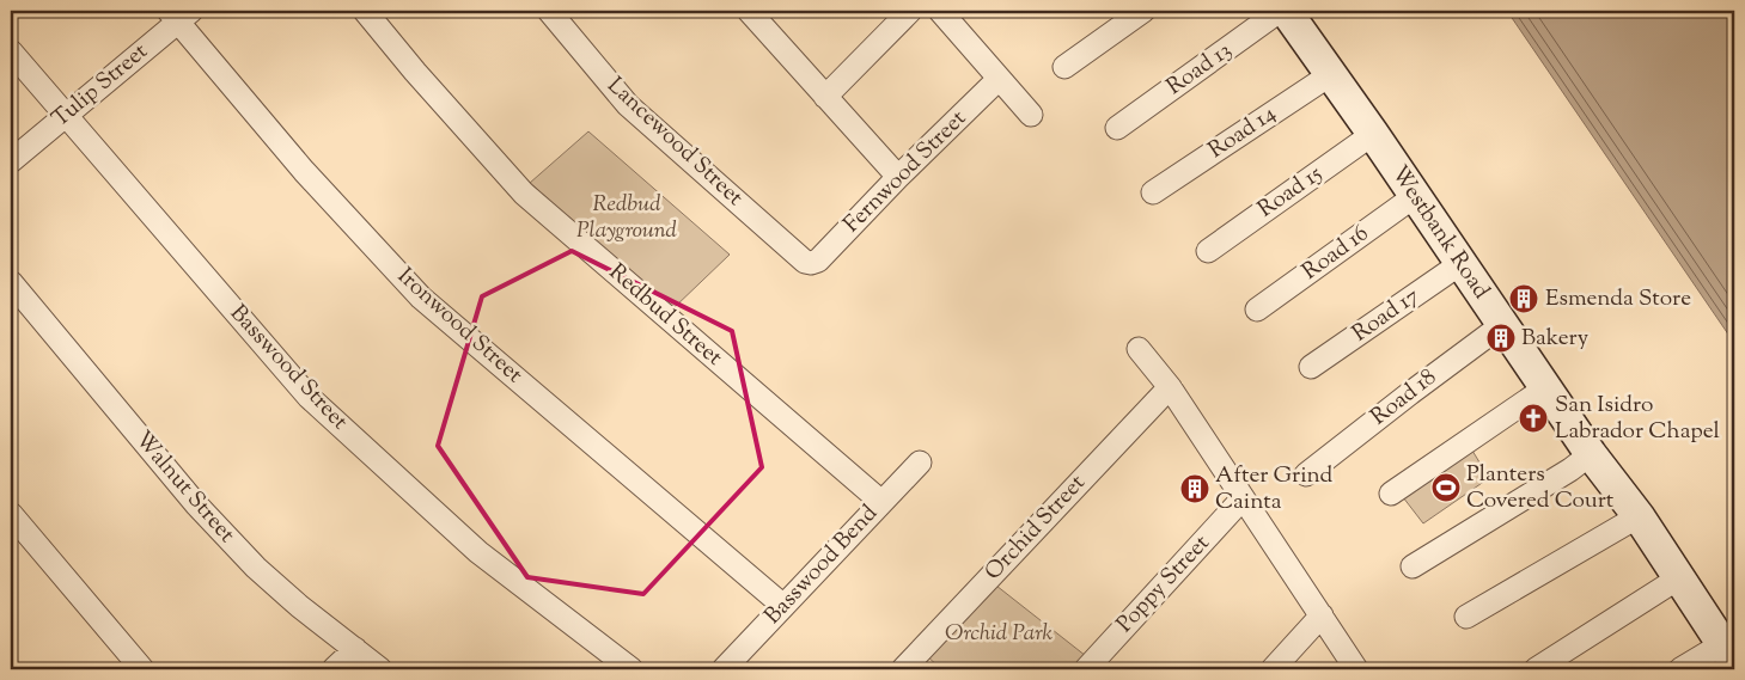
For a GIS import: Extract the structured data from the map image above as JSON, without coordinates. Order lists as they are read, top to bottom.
{
  "streets": {
    "street": [
      "Road 13",
      "Tulip Street",
      "Road 14",
      "Lancewood Street",
      "Fernwood Street",
      "Road 15",
      "Westbank Road",
      "Road 16",
      "Redbud Street",
      "Road 17",
      "Ironwood Street",
      "Basswood Street",
      "Road 18",
      "Walnut Street",
      "Orchid Street",
      "Basswood Bend",
      "Poppy Street"
    ]
  },
  "crossings": [
    ["Tulip Street", "Ironwood Street"],
    ["Tulip Street", "Basswood Street"],
    ["Road 14", "Westbank Road"],
    ["Lancewood Street", "Fernwood Street"],
    ["Road 15", "Westbank Road"],
    ["Westbank Road", "Road 16"],
    ["Westbank Road", "Road 17"],
    ["Westbank Road", "Road 18"],
    ["Redbud Street", "Basswood Bend"],
    ["Ironwood Street", "Basswood Bend"]
  ],
  "parks": ["Redbud Playground", "Orchid Park"],
  "places": {
    "building": ["Esmenda Store", "Bakery", "After Grind Cainta"],
    "church": ["San Isidro Labrador Chapel"],
    "sports": ["Planters Covered Court"]
  }
}
